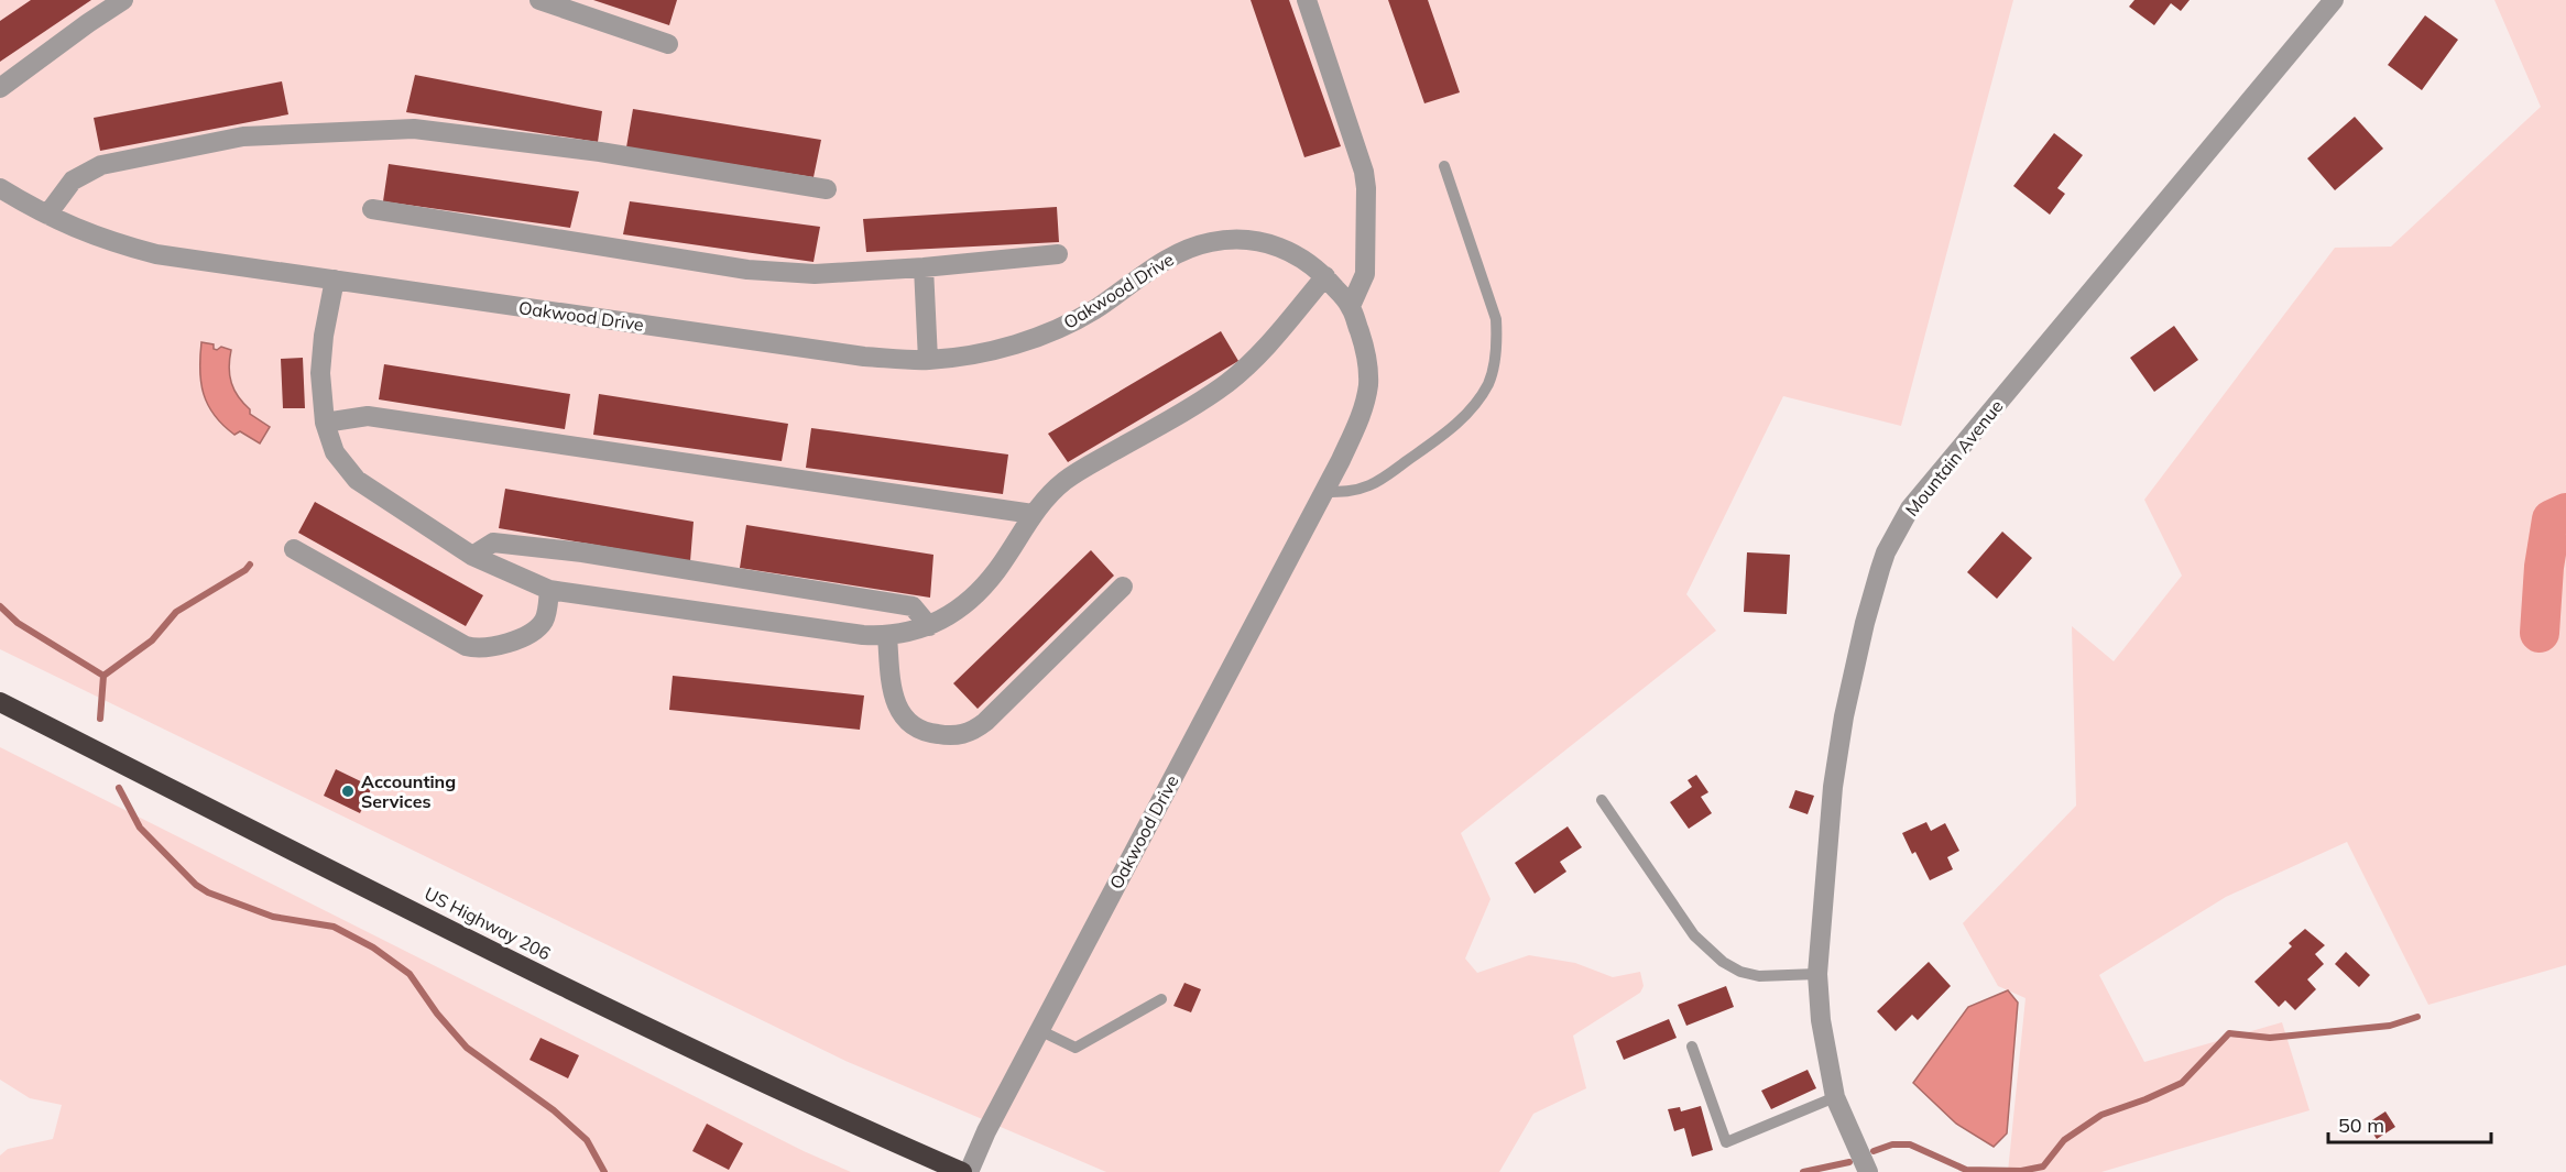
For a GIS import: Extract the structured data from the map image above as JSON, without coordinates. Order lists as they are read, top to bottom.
{
  "streets": {
    "highway": ["US Highway 206"],
    "street": ["Oakwood Drive", "Mountain Avenue"]
  },
  "places": ["Accounting Services"],
  "scale_bar": "50 m"
}
